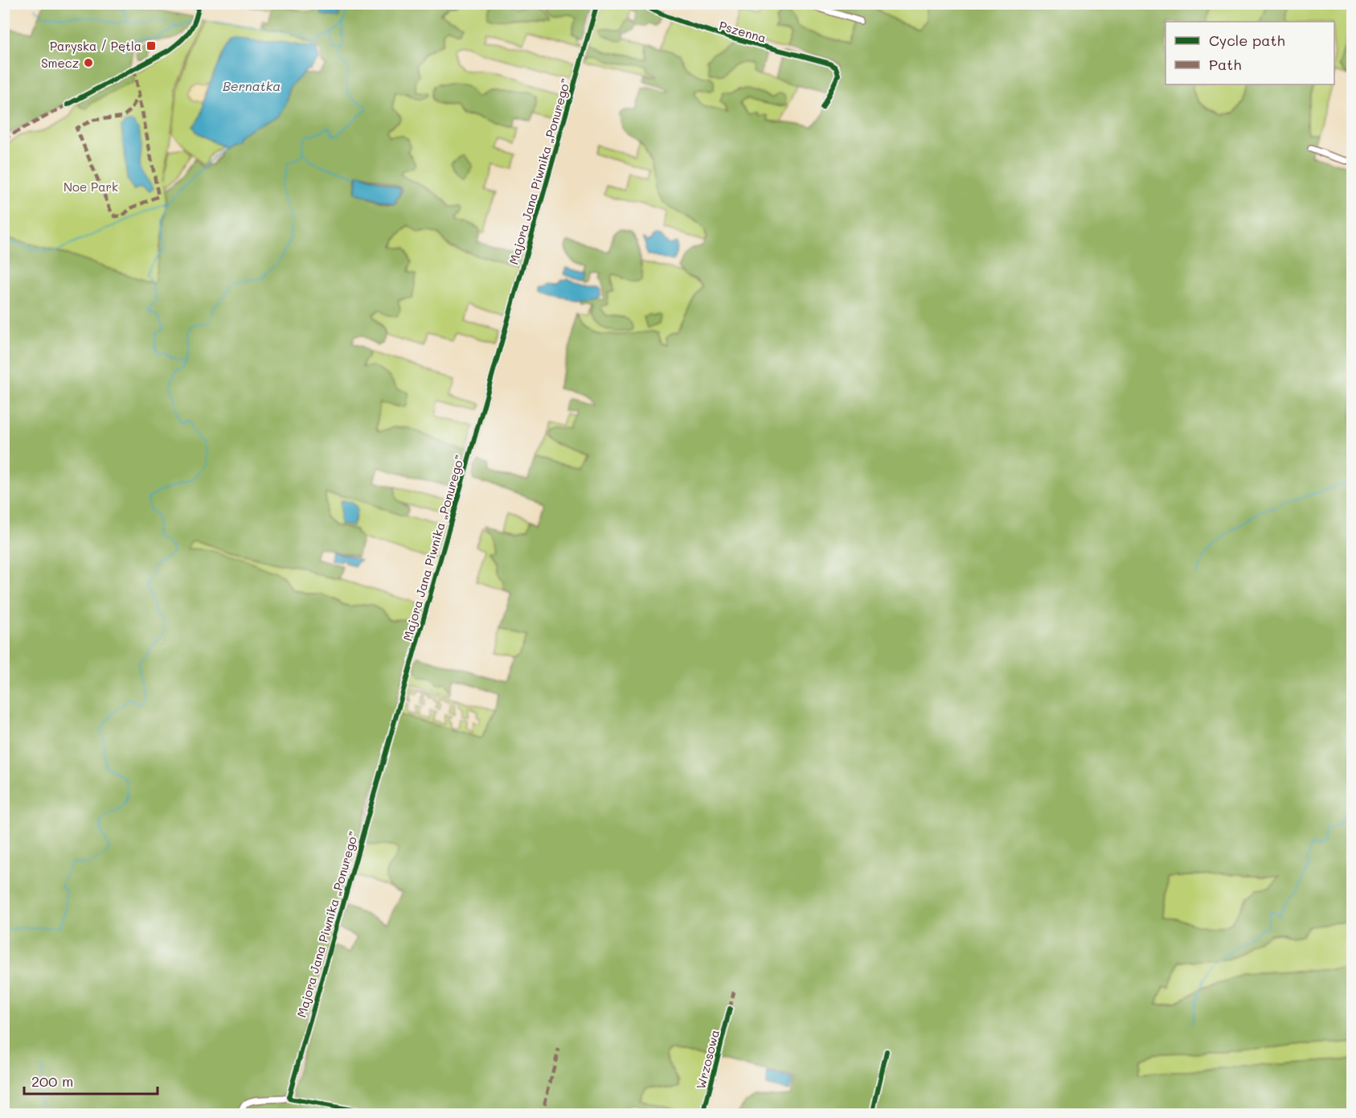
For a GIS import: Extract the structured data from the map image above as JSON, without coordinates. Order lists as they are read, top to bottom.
{
  "streets": {
    "street": ["Pszenna", "Majora Jana Piwnika „Ponurego”", "Wrzosowa"]
  },
  "water": ["Bernatka"],
  "parks": ["Noe Park"],
  "places": {
    "transit": ["Paryska / Pętla"],
    "other": ["Smecz"]
  },
  "legend": ["Cycle path", "Path"],
  "scale_bar": "200 m"
}
